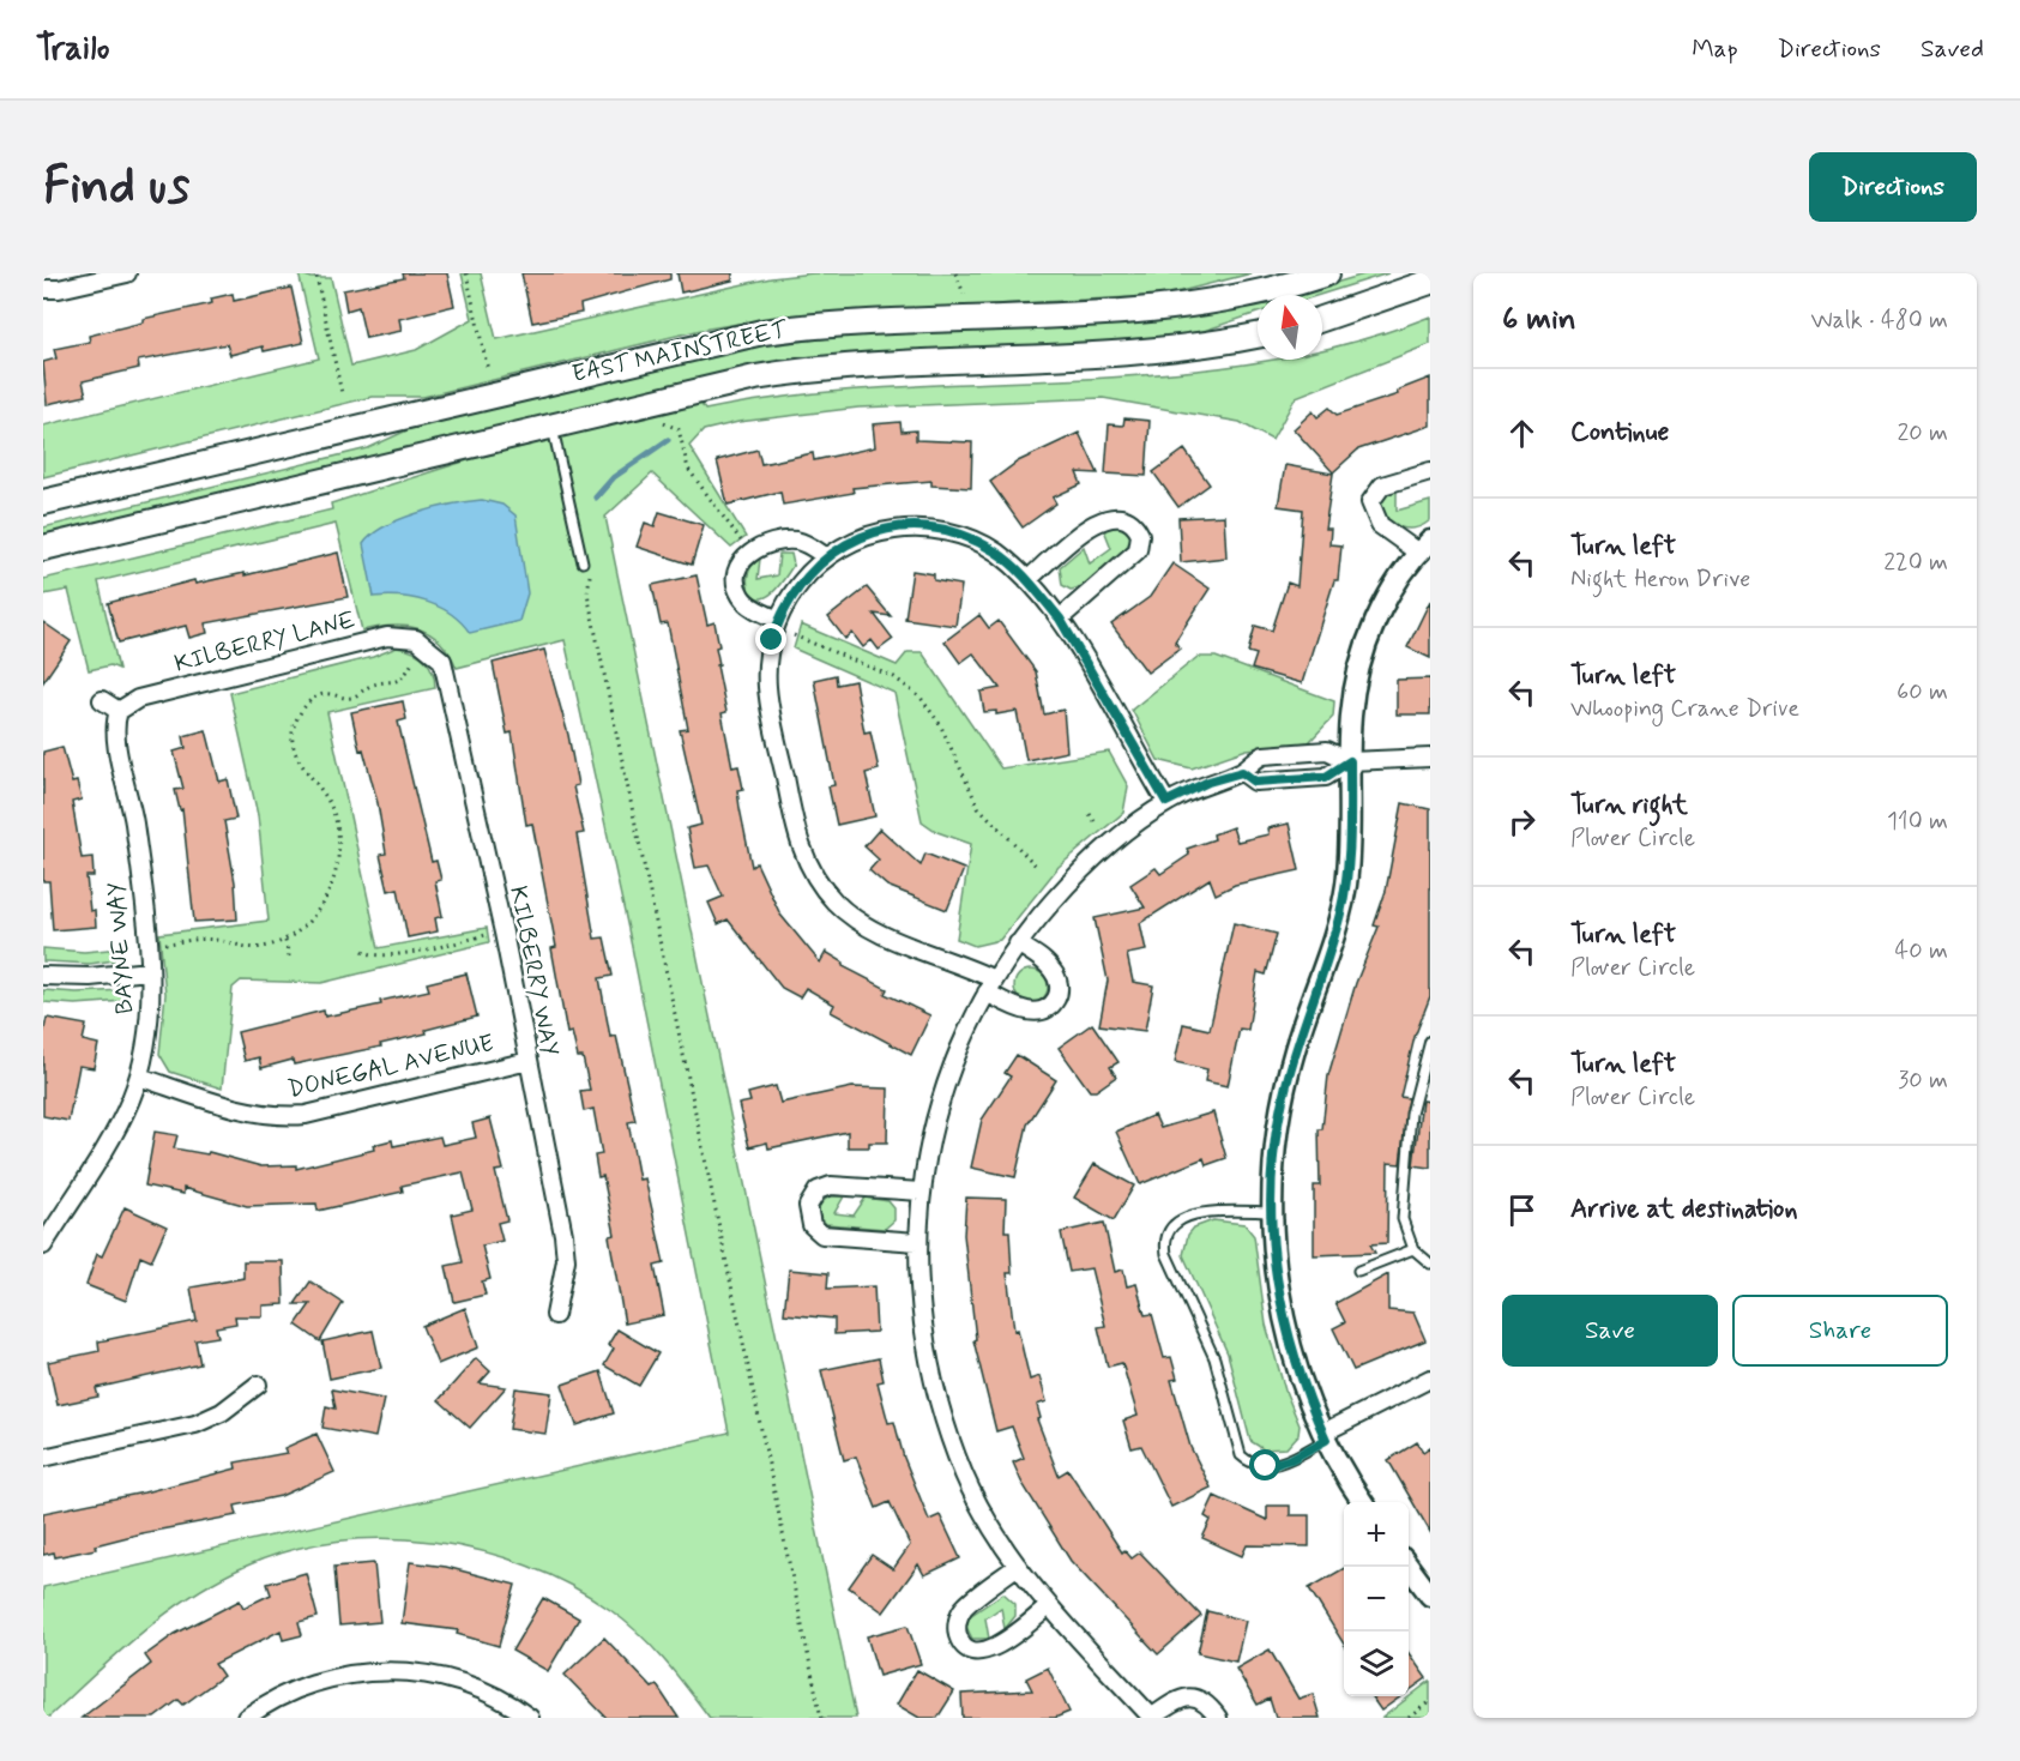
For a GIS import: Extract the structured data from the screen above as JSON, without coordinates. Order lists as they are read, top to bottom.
{
  "streets": {
    "main road": ["EAST MAINSTREET"],
    "street": [
      "KILBERRY LANE",
      "BAYNE WAY",
      "KILBERRY WAY",
      "DONEGAL AVENUE"
    ]
  },
  "crossings": [
    ["KILBERRY LANE", "BAYNE WAY"],
    ["KILBERRY LANE", "KILBERRY WAY"],
    ["BAYNE WAY", "DONEGAL AVENUE"],
    ["KILBERRY WAY", "DONEGAL AVENUE"]
  ],
  "north": "top",
  "page": {
    "header": "Trailo",
    "nav": ["Map", "Directions", "Saved"],
    "buttons": [
      "Directions",
      ["Save", "Share"]
    ],
    "title": "Find us",
    "heading": ["6 min", "Walk · 480 m"],
    "list": [
      ["Continue", "20 m"],
      ["Turn left", "Night Heron Drive", "220 m"],
      ["Turn left", "Whooping Crane Drive", "60 m"],
      ["Turn right", "Plover Circle", "110 m"],
      ["Turn left", "Plover Circle", "40 m"],
      ["Turn left", "Plover Circle", "30 m"],
      "Arrive at destination"
    ],
    "map_buttons": ["+", "−"]
  }
}
